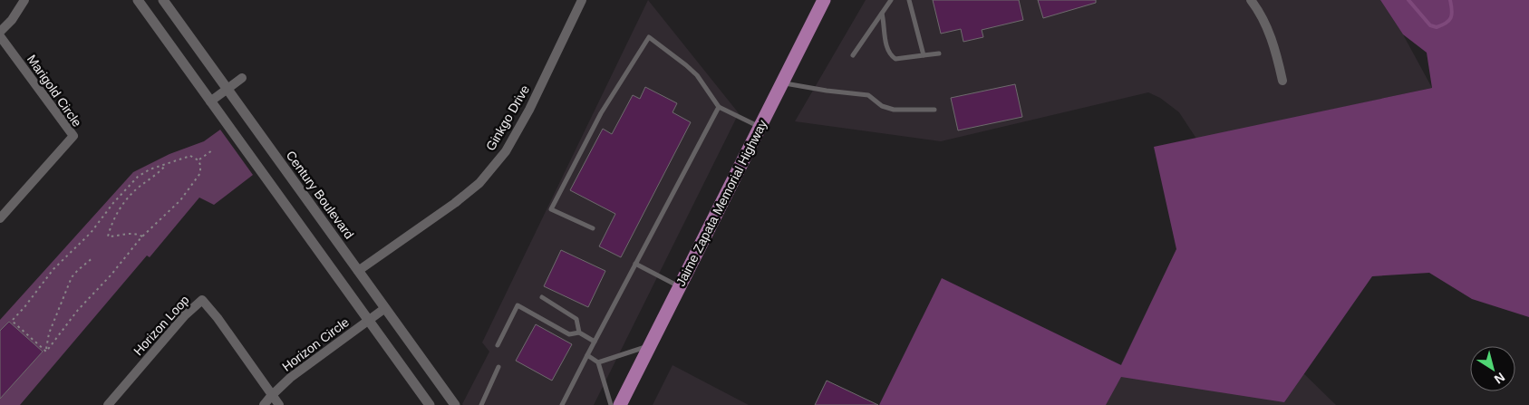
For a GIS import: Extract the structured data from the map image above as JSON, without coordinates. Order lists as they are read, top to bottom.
{
  "streets": {
    "main road": ["Jaime Zapata Memorial Highway"],
    "street": [
      "Marigold Circle",
      "Ginkgo Drive",
      "Century Boulevard",
      "Horizon Loop",
      "Horizon Circle"
    ]
  },
  "crossings": [
    ["Ginkgo Drive", "Century Boulevard"],
    ["Century Boulevard", "Horizon Circle"],
    ["Horizon Loop", "Horizon Circle"]
  ],
  "north": "bottom right"
}
